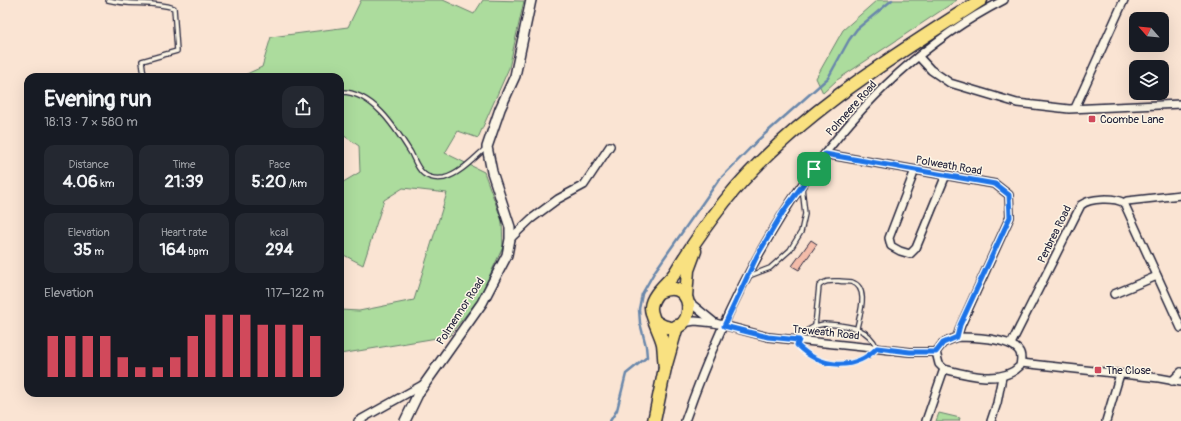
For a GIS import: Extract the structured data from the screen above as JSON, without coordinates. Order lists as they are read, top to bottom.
{
  "streets": {
    "street": [
      "Polmeere Road",
      "Polweath Road",
      "Penbrea Road",
      "Polmennor Road",
      "Treweath Road"
    ]
  },
  "crossings": [
    ["Polmeere Road", "Polweath Road"],
    ["Polmeere Road", "Treweath Road"]
  ],
  "places": {
    "transit": ["Coombe Lane", "The Close"]
  },
  "north": "top left",
  "page": {
    "heading": ["Evening run", "18:13 · 7 × 580 m"],
    "stats": [
      ["Distance", "4.06 km"],
      ["Time", "21:39"],
      ["Pace", "5:20 /km"],
      ["Elevation", "35 m"],
      ["Heart rate", "164 bpm"],
      ["kcal", "294"]
    ],
    "chart": ["Elevation", "117–122 m"]
  }
}
